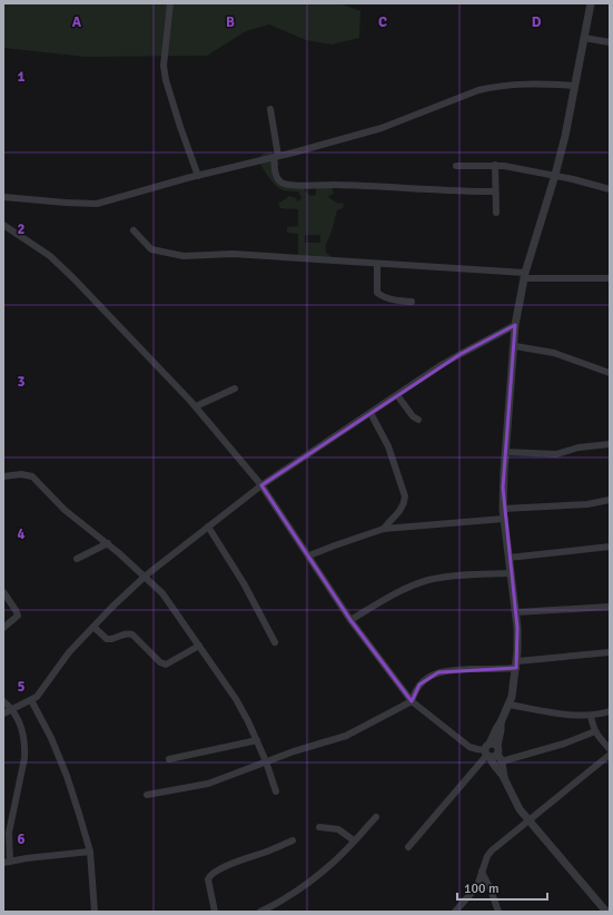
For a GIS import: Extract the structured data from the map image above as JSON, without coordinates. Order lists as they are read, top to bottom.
{
  "scale_bar": "100 m",
  "grid": {
    "columns": [
      "A",
      "B",
      "C",
      "D"
    ],
    "rows": [
      "1",
      "2",
      "3",
      "4",
      "5",
      "6"
    ]
  }
}
